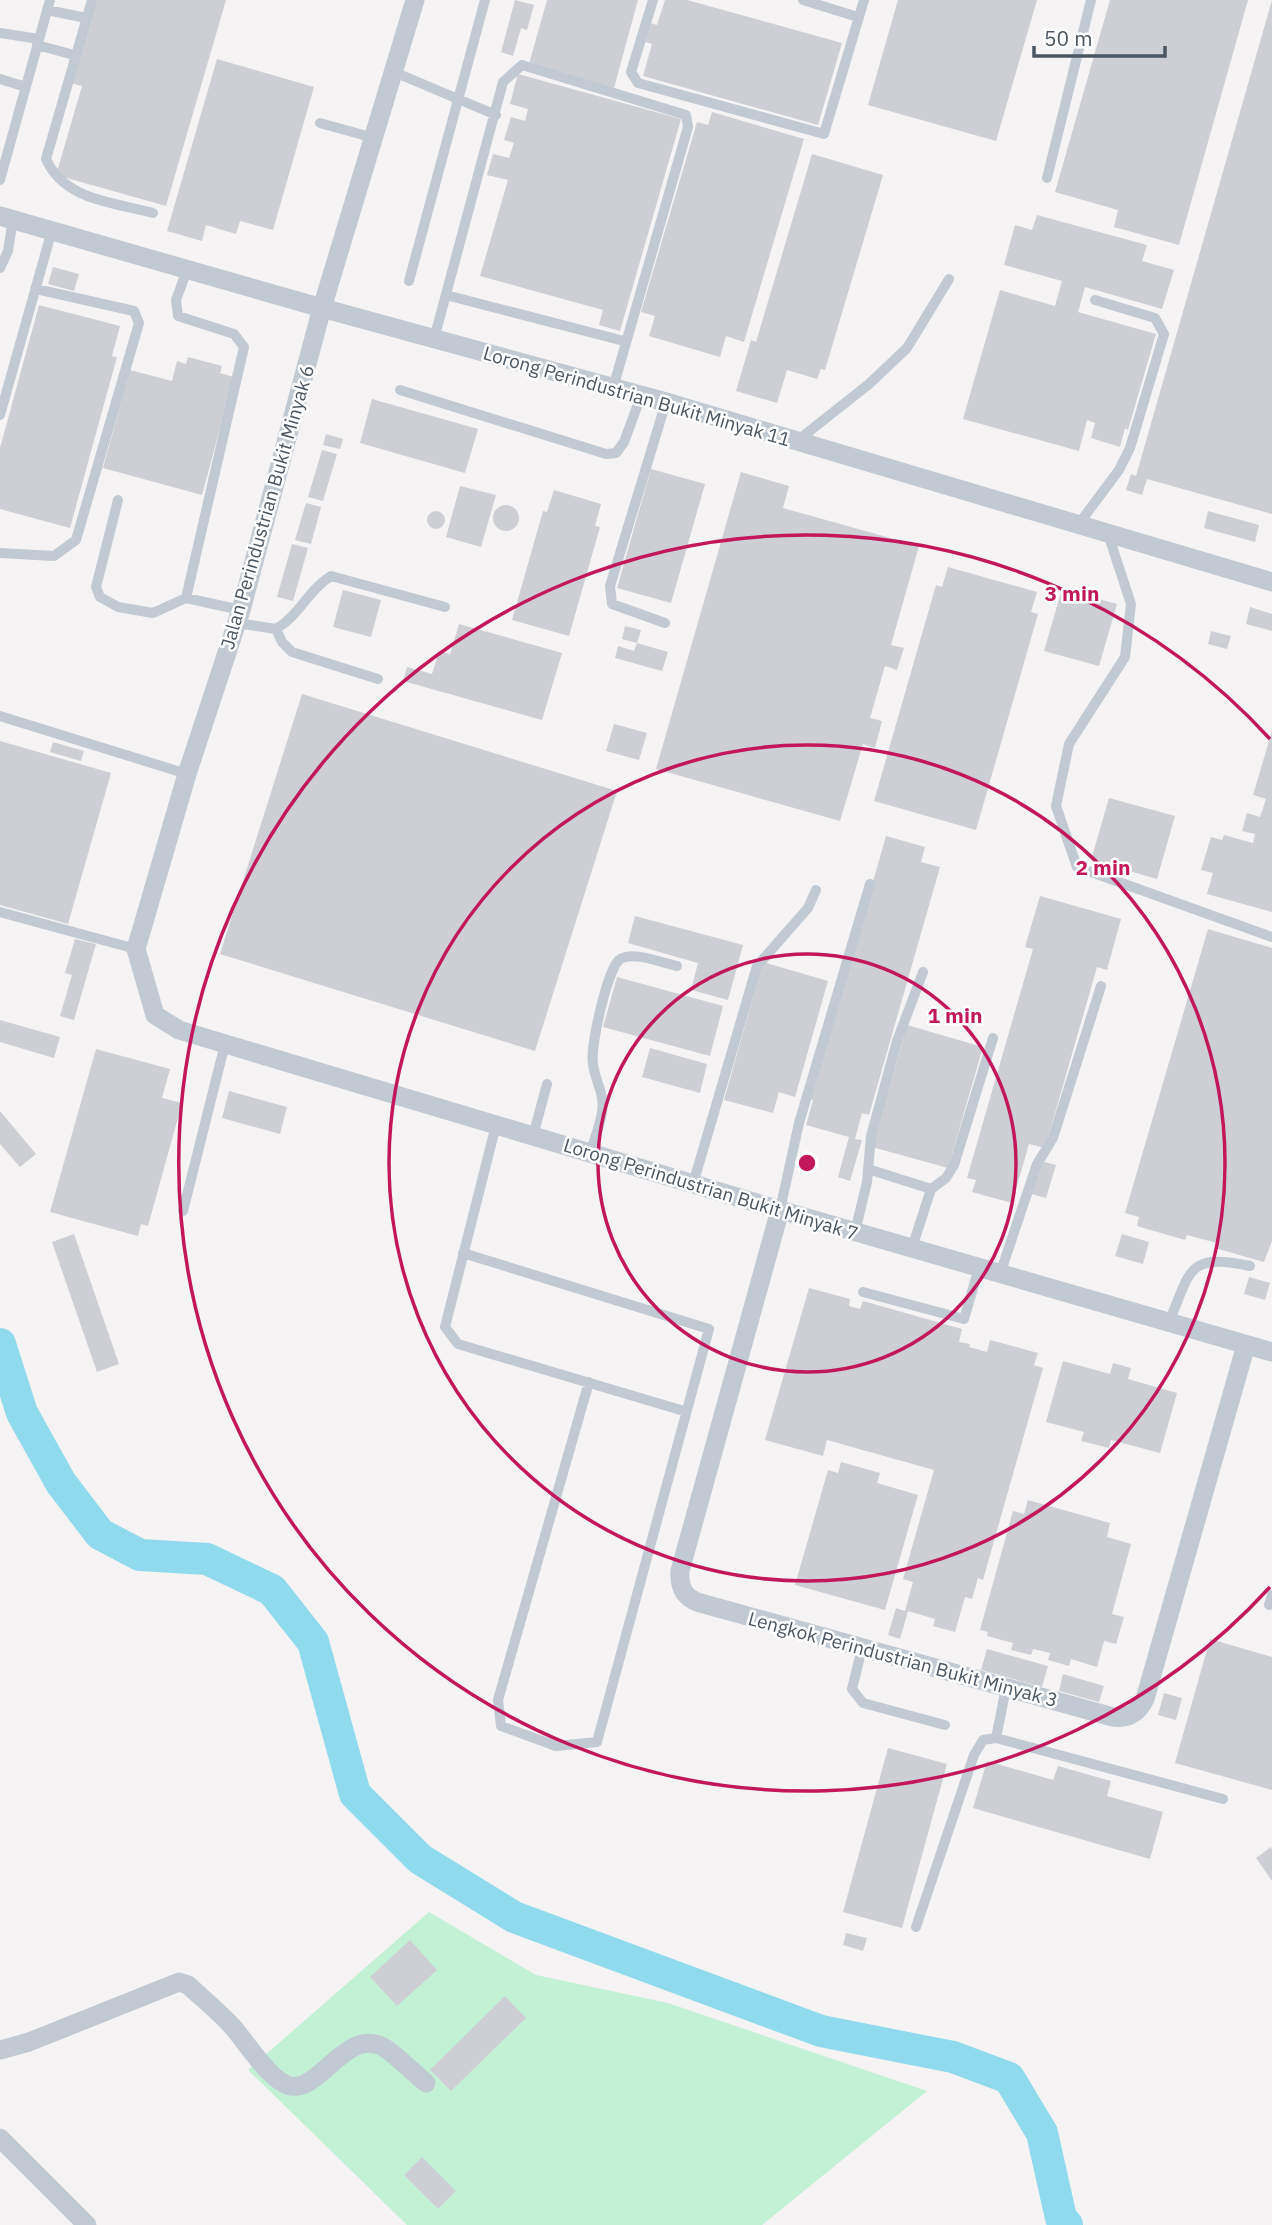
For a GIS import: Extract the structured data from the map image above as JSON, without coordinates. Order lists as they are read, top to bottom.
{
  "streets": {
    "street": [
      "Lorong Perindustrian Bukit Minyak 11",
      "Jalan Perindustrian Bukit Minyak 6",
      "Lorong Perindustrian Bukit Minyak 7",
      "Lengkok Perindustrian Bukit Minyak 3"
    ]
  },
  "crossings": [
    ["Lorong Perindustrian Bukit Minyak 11", "Jalan Perindustrian Bukit Minyak 6"],
    ["Jalan Perindustrian Bukit Minyak 6", "Lorong Perindustrian Bukit Minyak 7"],
    ["Lorong Perindustrian Bukit Minyak 7", "Lengkok Perindustrian Bukit Minyak 3"]
  ],
  "scale_bar": "50 m",
  "rings": ["3 min", "2 min", "1 min"]
}
